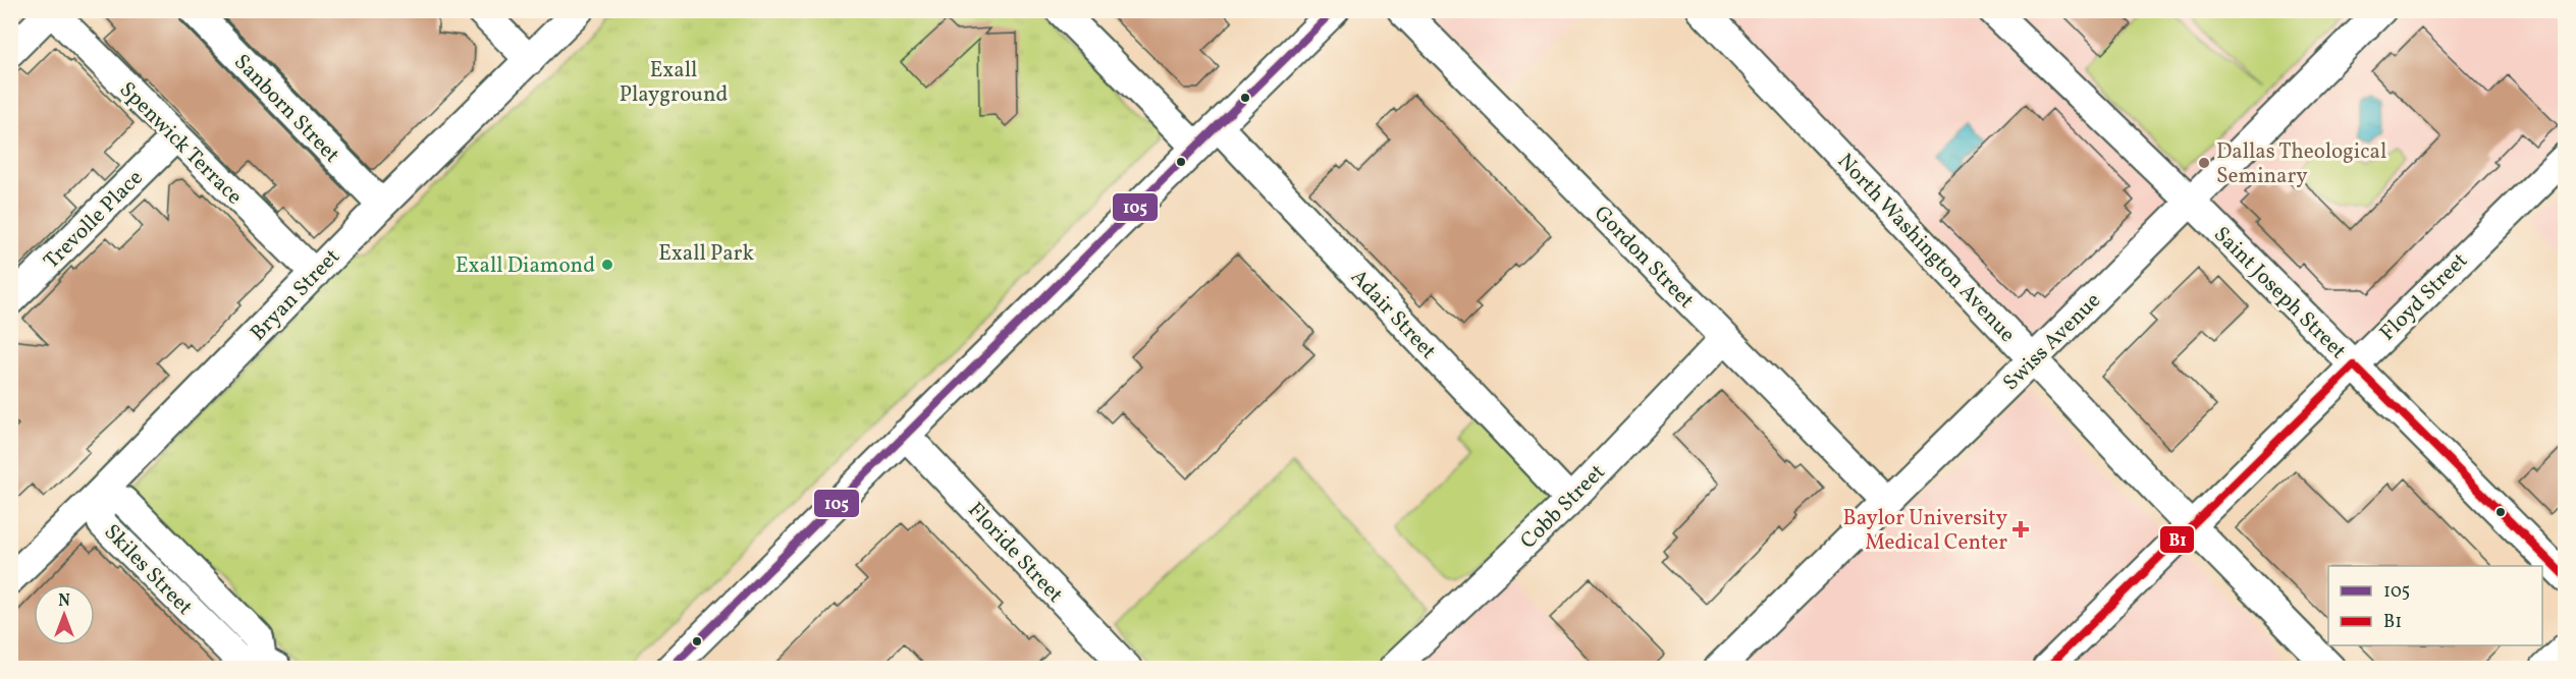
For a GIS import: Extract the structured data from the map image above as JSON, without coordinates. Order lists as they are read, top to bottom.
{
  "streets": {
    "street": [
      "Sanborn Street",
      "Spenwick Terrace",
      "Trevolle Place",
      "North Washington Avenue",
      "Gordon Street",
      "Saint Joseph Street",
      "Bryan Street",
      "Floyd Street",
      "Adair Street",
      "Swiss Avenue",
      "Cobb Street",
      "Floride Street",
      "Skiles Street"
    ]
  },
  "crossings": [
    ["Sanborn Street", "Bryan Street"],
    ["Spenwick Terrace", "Trevolle Place"],
    ["Spenwick Terrace", "Bryan Street"],
    ["North Washington Avenue", "Floyd Street"],
    ["North Washington Avenue", "Swiss Avenue"],
    ["Gordon Street", "Swiss Avenue"],
    ["Gordon Street", "Cobb Street"],
    ["Saint Joseph Street", "Floyd Street"],
    ["Saint Joseph Street", "Swiss Avenue"],
    ["Bryan Street", "Skiles Street"],
    ["Adair Street", "Cobb Street"]
  ],
  "parks": ["Exall Playground", "Exall Park"],
  "places": {
    "other": ["Dallas Theological Seminary", "Exall Diamond"],
    "health": ["Baylor University Medical Center"]
  },
  "lines": ["transit line 105", "transit line B1"],
  "legend": ["105", "B1"],
  "north": "top"
}
